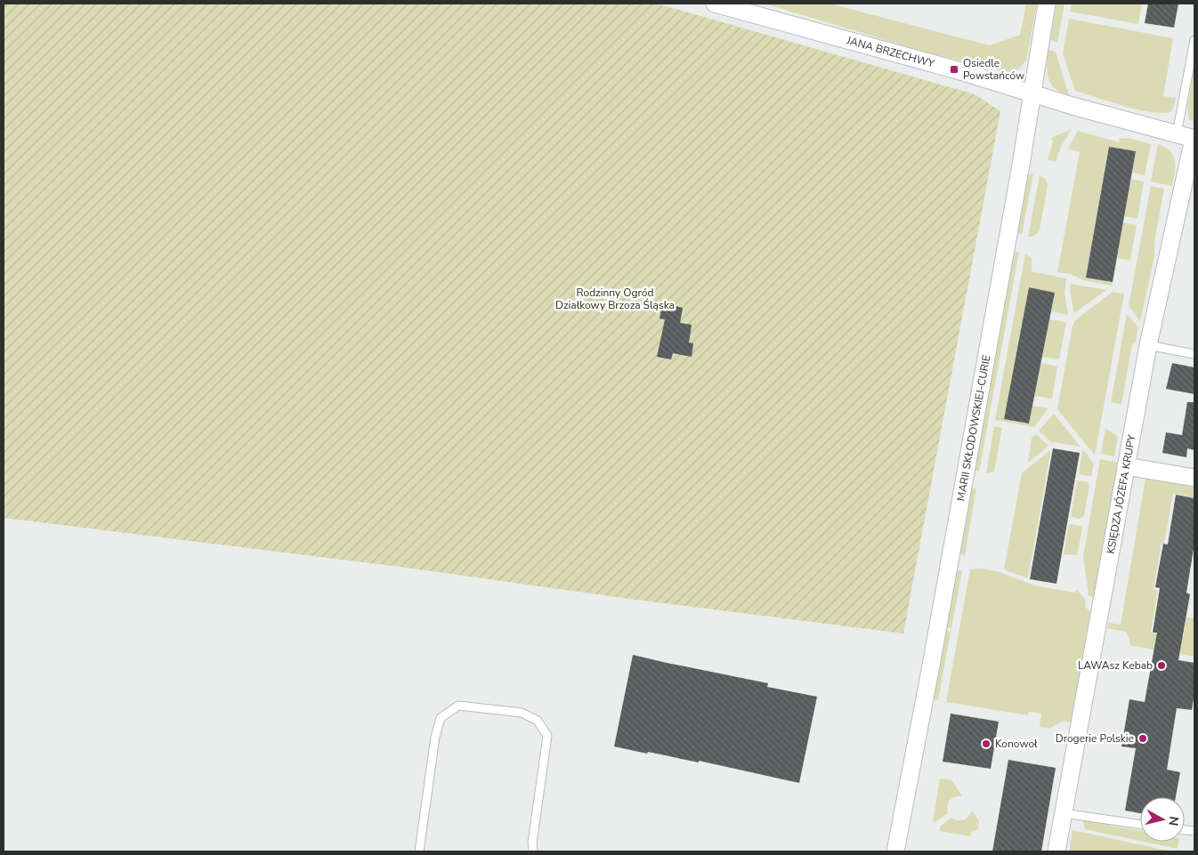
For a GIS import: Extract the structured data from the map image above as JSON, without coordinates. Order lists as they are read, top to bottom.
{
  "streets": {
    "street": ["JANA BRZECHWY", "MARII SKŁODOWSKIEJ-CURIE", "KSIĘDZA JÓZEFA KRUPY"]
  },
  "crossings": [
    ["JANA BRZECHWY", "MARII SKŁODOWSKIEJ-CURIE"],
    ["JANA BRZECHWY", "KSIĘDZA JÓZEFA KRUPY"]
  ],
  "parks": ["Rodzinny Ogród Działkowy Brzoza Śląska"],
  "places": {
    "transit": ["Osiedle Powstańców"],
    "other": ["LAWAsz Kebab", "Drogerie Polskie", "Konowoł"]
  },
  "north": "right"
}
